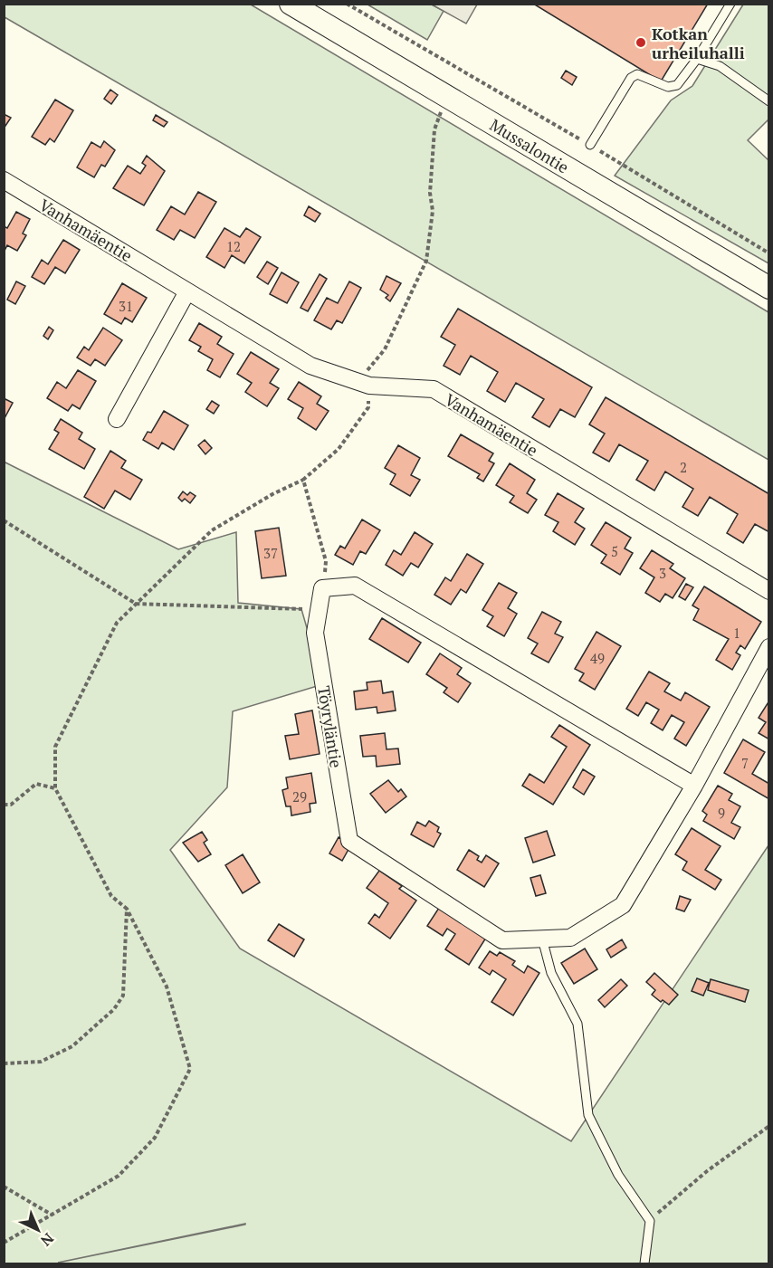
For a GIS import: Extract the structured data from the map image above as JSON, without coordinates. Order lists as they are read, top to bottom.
{
  "streets": {
    "main road": ["Mussalontie"],
    "street": ["Vanhamäentie", "Töyryläntie"]
  },
  "places": ["Kotkan urheiluhalli"],
  "house_numbers": [
    "12",
    "31",
    "2",
    "5",
    "37",
    "3",
    "1",
    "49",
    "7",
    "29",
    "9"
  ],
  "north": "bottom right"
}
